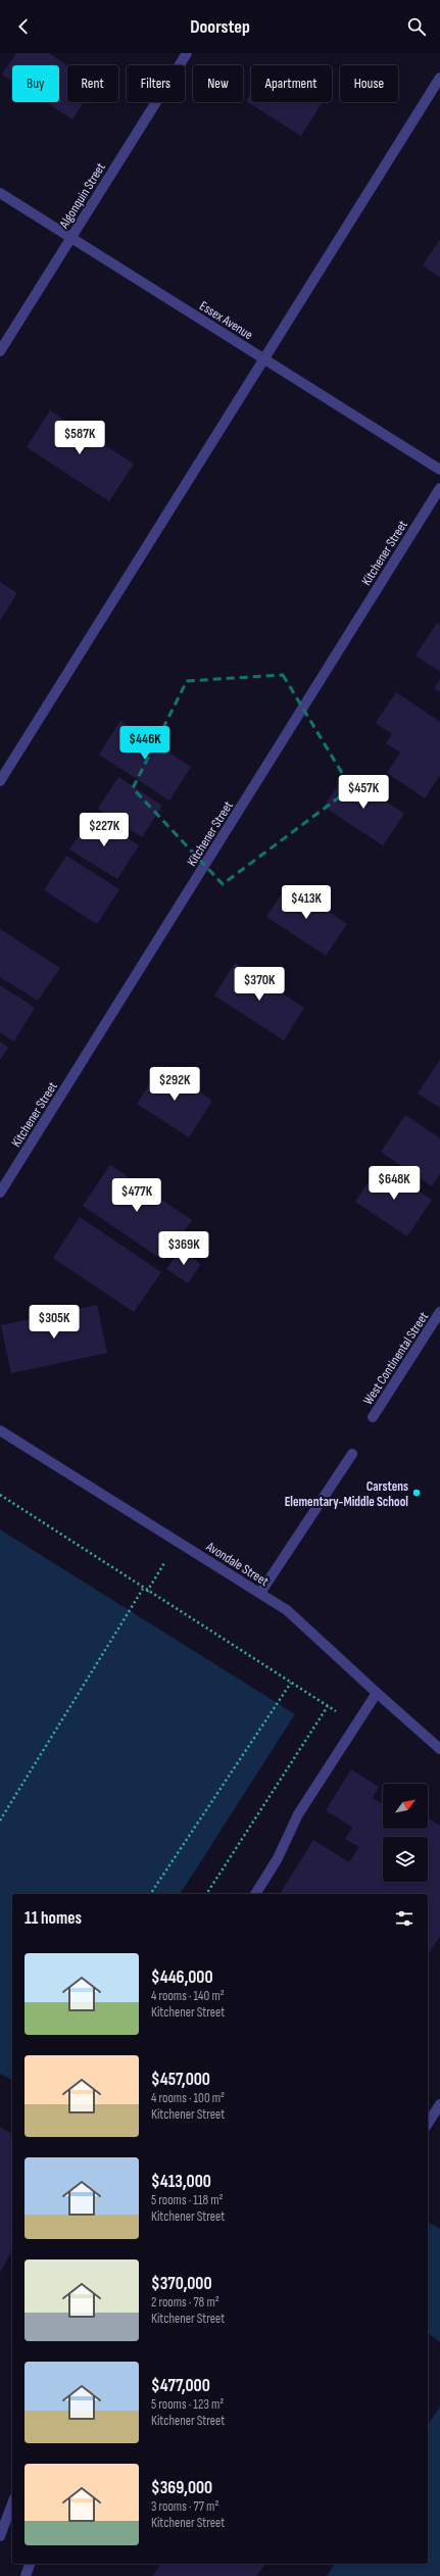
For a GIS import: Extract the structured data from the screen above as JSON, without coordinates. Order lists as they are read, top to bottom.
{
  "streets": {
    "street": [
      "Algonquin Street",
      "Essex Avenue",
      "Kitchener Street",
      "West Continental Street",
      "Avondale Street"
    ]
  },
  "crossings": [
    ["Algonquin Street", "Essex Avenue"]
  ],
  "places": ["Carstens Elementary-Middle School"],
  "north": "top right",
  "page": {
    "header": "Doorstep",
    "chip": [
      "Buy",
      "Rent",
      "Filters",
      "New",
      "Apartment",
      "House"
    ],
    "price": [
      "$587K",
      "$446K",
      "$457K",
      "$227K",
      "$413K",
      "$370K",
      "$292K",
      "$648K",
      "$477K",
      "$369K",
      "$305K"
    ],
    "heading": "11 homes",
    "list": [
      {
        "name": "$446,000",
        "note": "4 rooms · 140 m² · Kitchener Street"
      },
      {
        "name": "$457,000",
        "note": "4 rooms · 100 m² · Kitchener Street"
      },
      {
        "name": "$413,000",
        "note": "5 rooms · 118 m² · Kitchener Street"
      },
      {
        "name": "$370,000",
        "note": "2 rooms · 78 m² · Kitchener Street"
      },
      {
        "name": "$477,000",
        "note": "5 rooms · 123 m² · Kitchener Street"
      },
      {
        "name": "$369,000",
        "note": "3 rooms · 77 m² · Kitchener Street"
      }
    ]
  }
}
